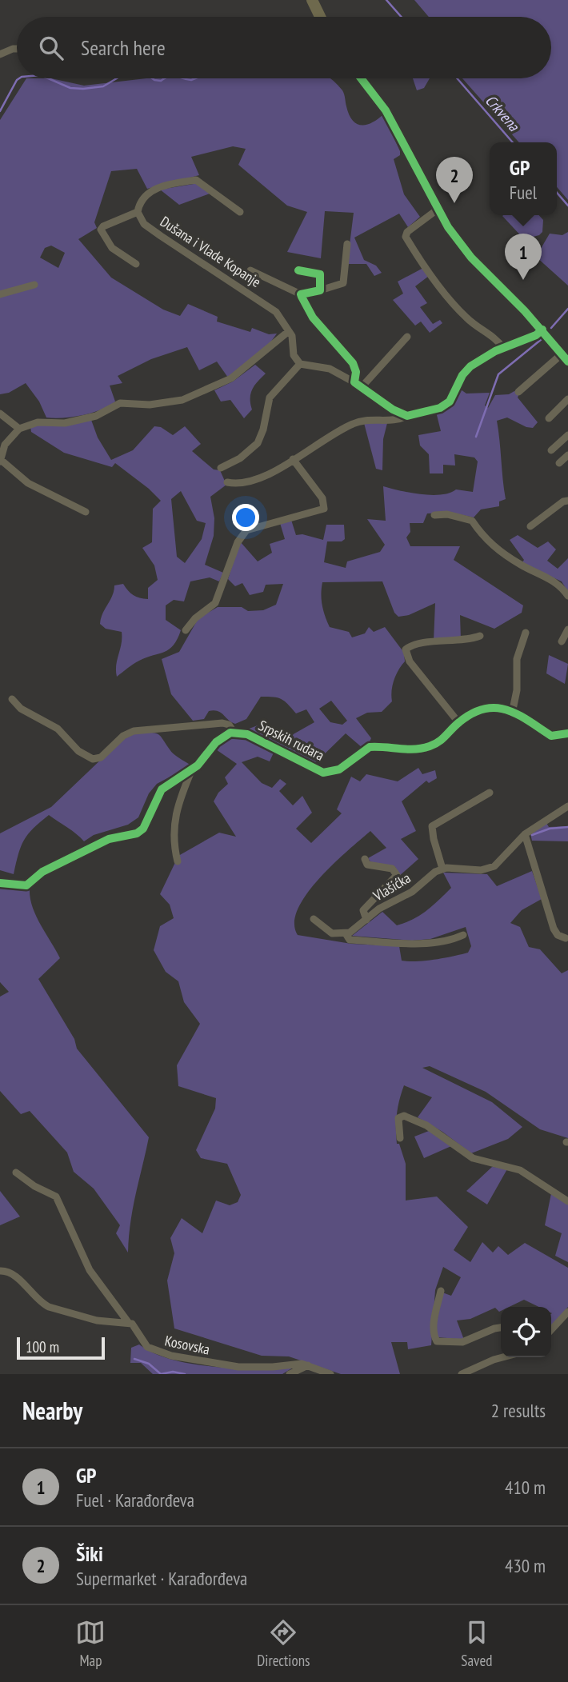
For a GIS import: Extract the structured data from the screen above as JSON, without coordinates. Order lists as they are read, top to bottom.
{
  "streets": {
    "street": [
      "Dušana i Vlade Kopanje",
      "Srpskih rudara",
      "Vlašićka",
      "Kosovska"
    ]
  },
  "water": ["Crkvena"],
  "scale_bar": "100 m",
  "page": {
    "search": "Search here",
    "popup": ["GP", "Fuel"],
    "pins": ["2", "1"],
    "scale": "100 m",
    "heading": ["Nearby", "2 results"],
    "list": [
      {
        "mark": "1",
        "name": "GP",
        "note": "Fuel · Karađorđeva",
        "value": "410 m"
      },
      {
        "mark": "2",
        "name": "Šiki",
        "note": "Supermarket · Karađorđeva",
        "value": "430 m"
      }
    ],
    "nav": ["Map", "Directions", "Saved"]
  }
}
